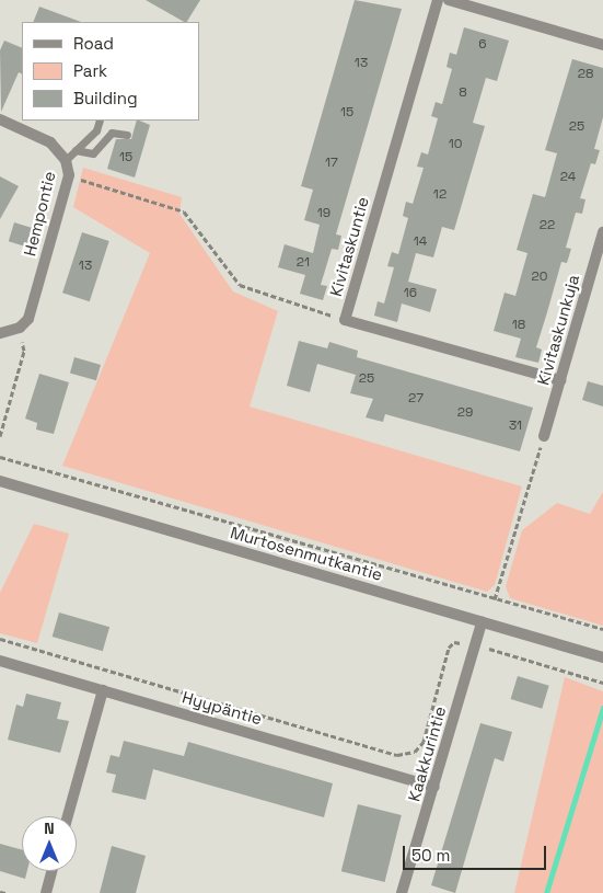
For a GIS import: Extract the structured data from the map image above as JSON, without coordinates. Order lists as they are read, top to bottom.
{
  "streets": {
    "street": [
      "Hempontie",
      "Kivitaskuntie",
      "Kivitaskunkuja",
      "Murtosenmutkantie",
      "Hyypäntie",
      "Kaakkurintie"
    ]
  },
  "crossings": [
    ["Kivitaskuntie", "Kivitaskunkuja"],
    ["Murtosenmutkantie", "Kaakkurintie"],
    ["Hyypäntie", "Kaakkurintie"]
  ],
  "house_numbers": [
    "6",
    "13",
    "28",
    "8",
    "15",
    "25",
    "10",
    "15",
    "17",
    "24",
    "12",
    "19",
    "22",
    "14",
    "21",
    "13",
    "20",
    "16",
    "18",
    "25",
    "27",
    "29",
    "31"
  ],
  "legend": ["Road", "Park", "Building"],
  "scale_bar": "50 m",
  "north": "top"
}
